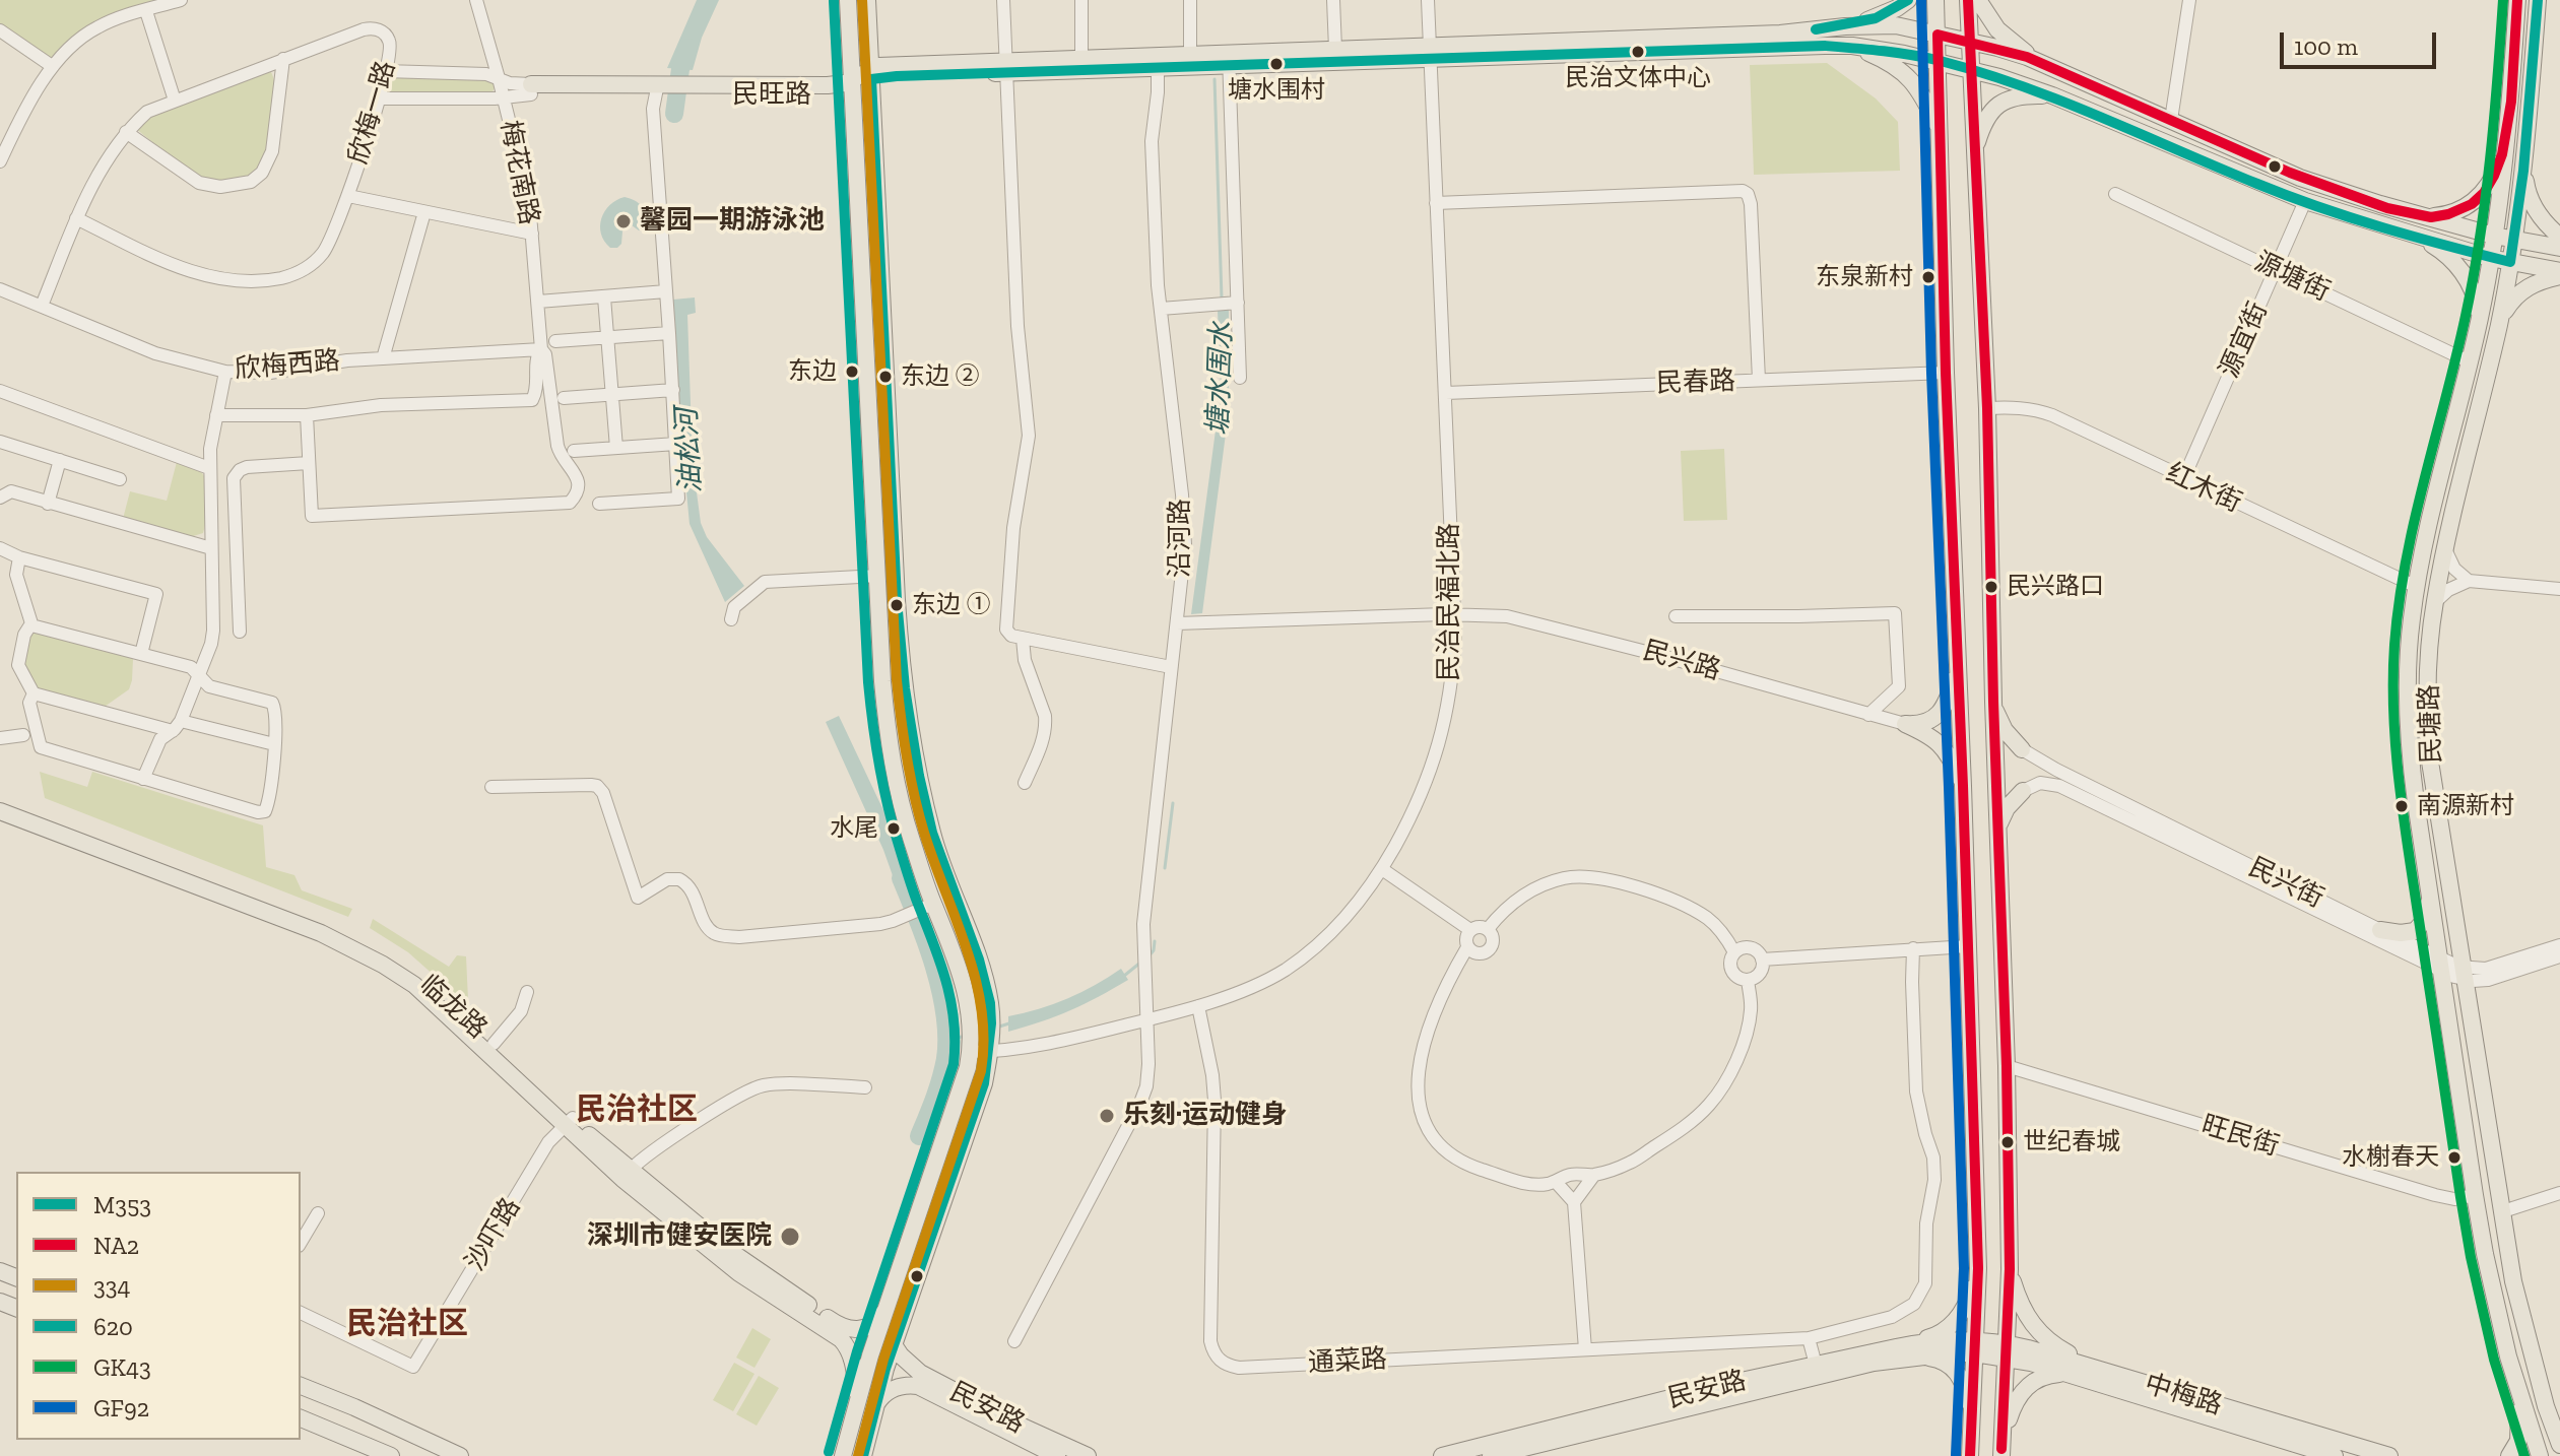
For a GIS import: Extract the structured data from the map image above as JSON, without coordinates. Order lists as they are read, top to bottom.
{
  "streets": {
    "main road": [
      "民旺路",
      "民塘路",
      "临龙路",
      "民安路",
      "中梅路"
    ],
    "street": [
      "欣梅一路",
      "梅花南路",
      "源塘街",
      "源宜街",
      "欣梅西路",
      "民春路",
      "红木街",
      "沿河路",
      "民治民福北路",
      "民兴路",
      "民兴街",
      "旺民街",
      "沙吓路",
      "通菜路"
    ]
  },
  "crossings": [
    ["民旺路", "欣梅一路"],
    ["民旺路", "梅花南路"],
    ["民旺路", "源宜街"],
    ["民旺路", "沿河路"],
    ["民旺路", "民治民福北路"],
    ["民旺路", "民塘路"],
    ["欣梅一路", "欣梅西路"],
    ["梅花南路", "欣梅西路"],
    ["源塘街", "源宜街"],
    ["源塘街", "民塘路"],
    ["源宜街", "红木街"],
    ["民春路", "民治民福北路"],
    ["红木街", "民塘路"],
    ["沿河路", "民治民福北路"],
    ["沿河路", "民兴路"],
    ["民治民福北路", "民兴路"],
    ["民治民福北路", "通菜路"],
    ["民塘路", "民兴街"],
    ["民塘路", "旺民街"],
    ["临龙路", "沙吓路"],
    ["民安路", "中梅路"]
  ],
  "districts": ["民治社区", "民治社区"],
  "water": ["塘水围水", "油松河"],
  "places": [
    "民治文体中心",
    "塘水围村",
    "馨园一期游泳池",
    "东泉新村",
    "东边",
    "东边 ②",
    "民兴路口",
    "东边 ①",
    "南源新村",
    "水尾",
    "乐刻·运动健身",
    "世纪春城",
    "水榭春天",
    "深圳市健安医院"
  ],
  "lines": [
    "transit line M353",
    "transit line NA2",
    "transit line 334",
    "transit line GK43",
    "transit line GF92",
    "transit line 620"
  ],
  "legend": [
    "M353",
    "NA2",
    "334",
    "620",
    "GK43",
    "GF92"
  ],
  "scale_bar": "100 m"
}
